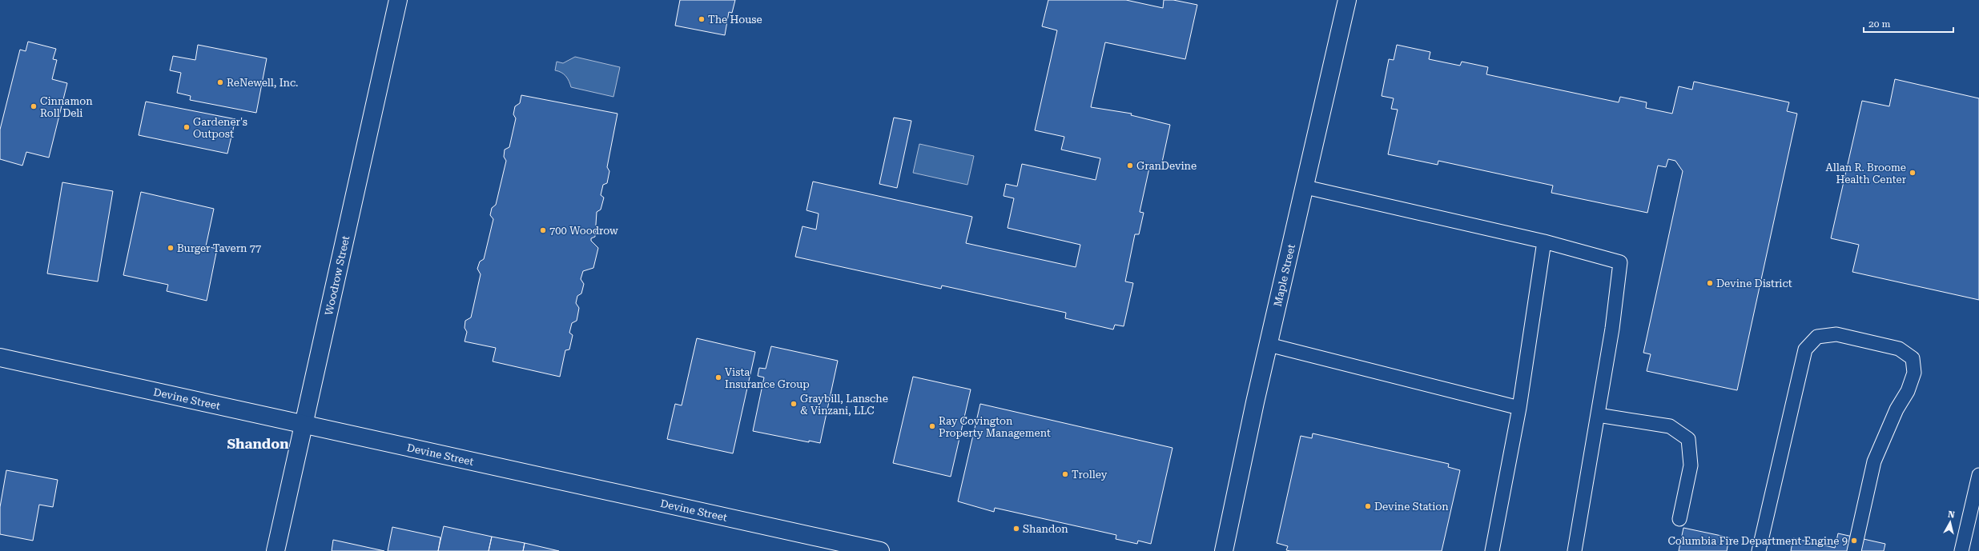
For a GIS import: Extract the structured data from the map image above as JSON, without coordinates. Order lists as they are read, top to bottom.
{
  "streets": {
    "street": ["Maple Street", "Woodrow Street", "Devine Street"]
  },
  "crossings": [
    ["Woodrow Street", "Devine Street"]
  ],
  "districts": ["Shandon"],
  "places": [
    "The House",
    "ReNewell, Inc.",
    "Cinnamon Roll Deli",
    "Gardener's Outpost",
    "GranDevine",
    "Allan R. Broome Health Center",
    "700 Woodrow",
    "Burger Tavern 77",
    "Devine District",
    "Vista Insurance Group",
    "Graybill, Lansche & Vinzani, LLC",
    "Ray Covington Property Management",
    "Trolley",
    "Devine Station",
    "Shandon",
    "Columbia Fire Department Engine 9"
  ],
  "scale_bar": "20 m",
  "north": "top"
}
